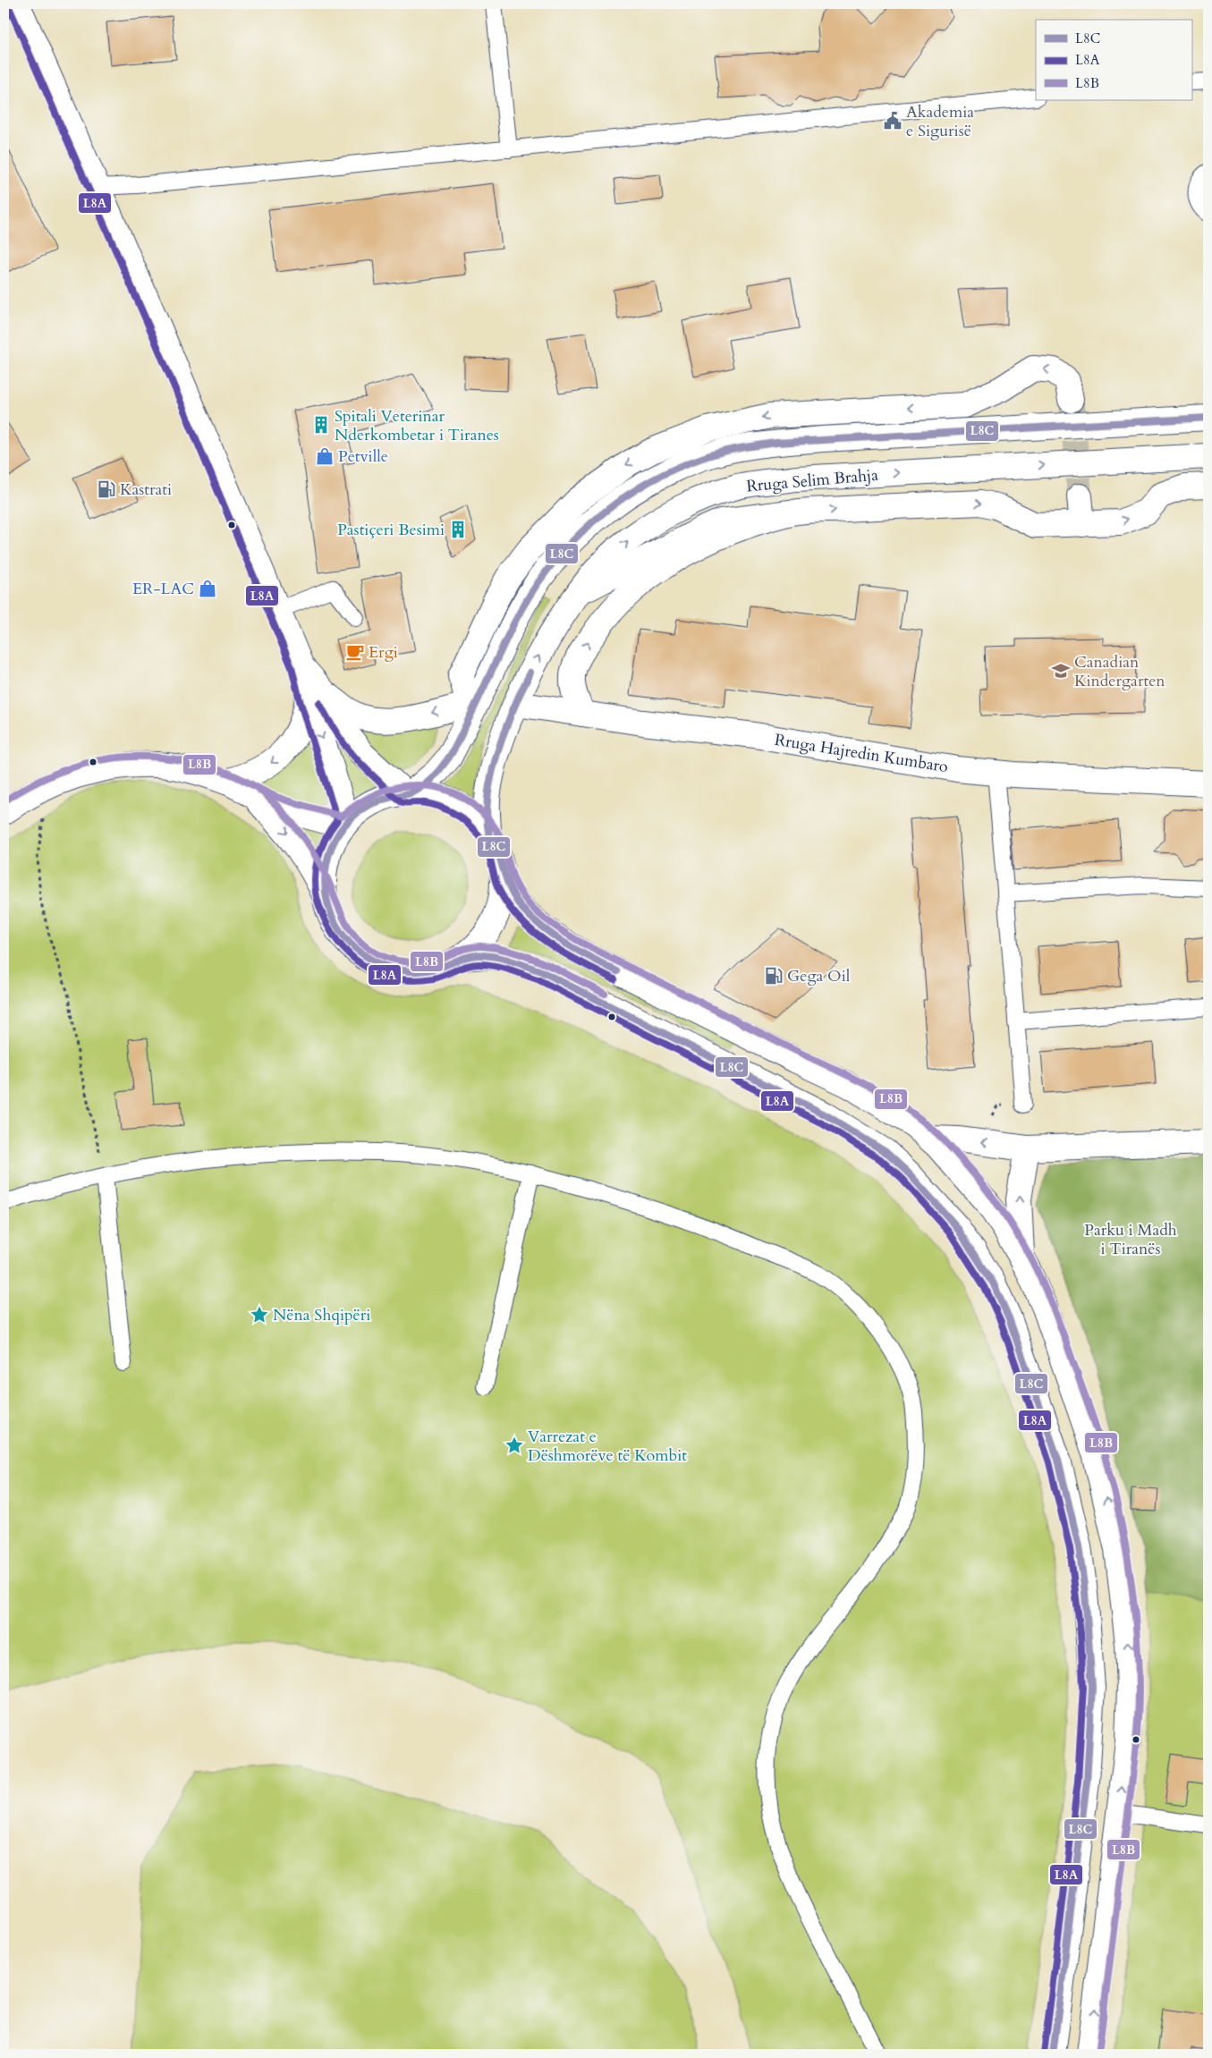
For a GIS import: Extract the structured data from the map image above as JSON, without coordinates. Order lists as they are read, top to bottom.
{
  "streets": {
    "main road": ["Rruga Selim Brahja", "Rruga Hajredin Kumbaro"]
  },
  "crossings": [
    ["Rruga Selim Brahja", "Rruga Hajredin Kumbaro"]
  ],
  "parks": ["Parku i Madh i Tiranës"],
  "places": {
    "public building": ["Akademia e Sigurisë"],
    "building": ["Spitali Veterinar Nderkombetar i Tiranes", "Pastiçeri Besimi"],
    "shop": ["Petville", "ER-LAC"],
    "fuel station": ["Kastrati", "Gega Oil"],
    "cafe": ["Ergi"],
    "school or university": ["Canadian Kindergarten"],
    "place": ["Nëna Shqipëri", "Varrezat e Dëshmorëve të Kombit"]
  },
  "lines": ["transit line L8A", "transit line L8C", "transit line L8B"],
  "legend": ["L8C", "L8A", "L8B"]
}
